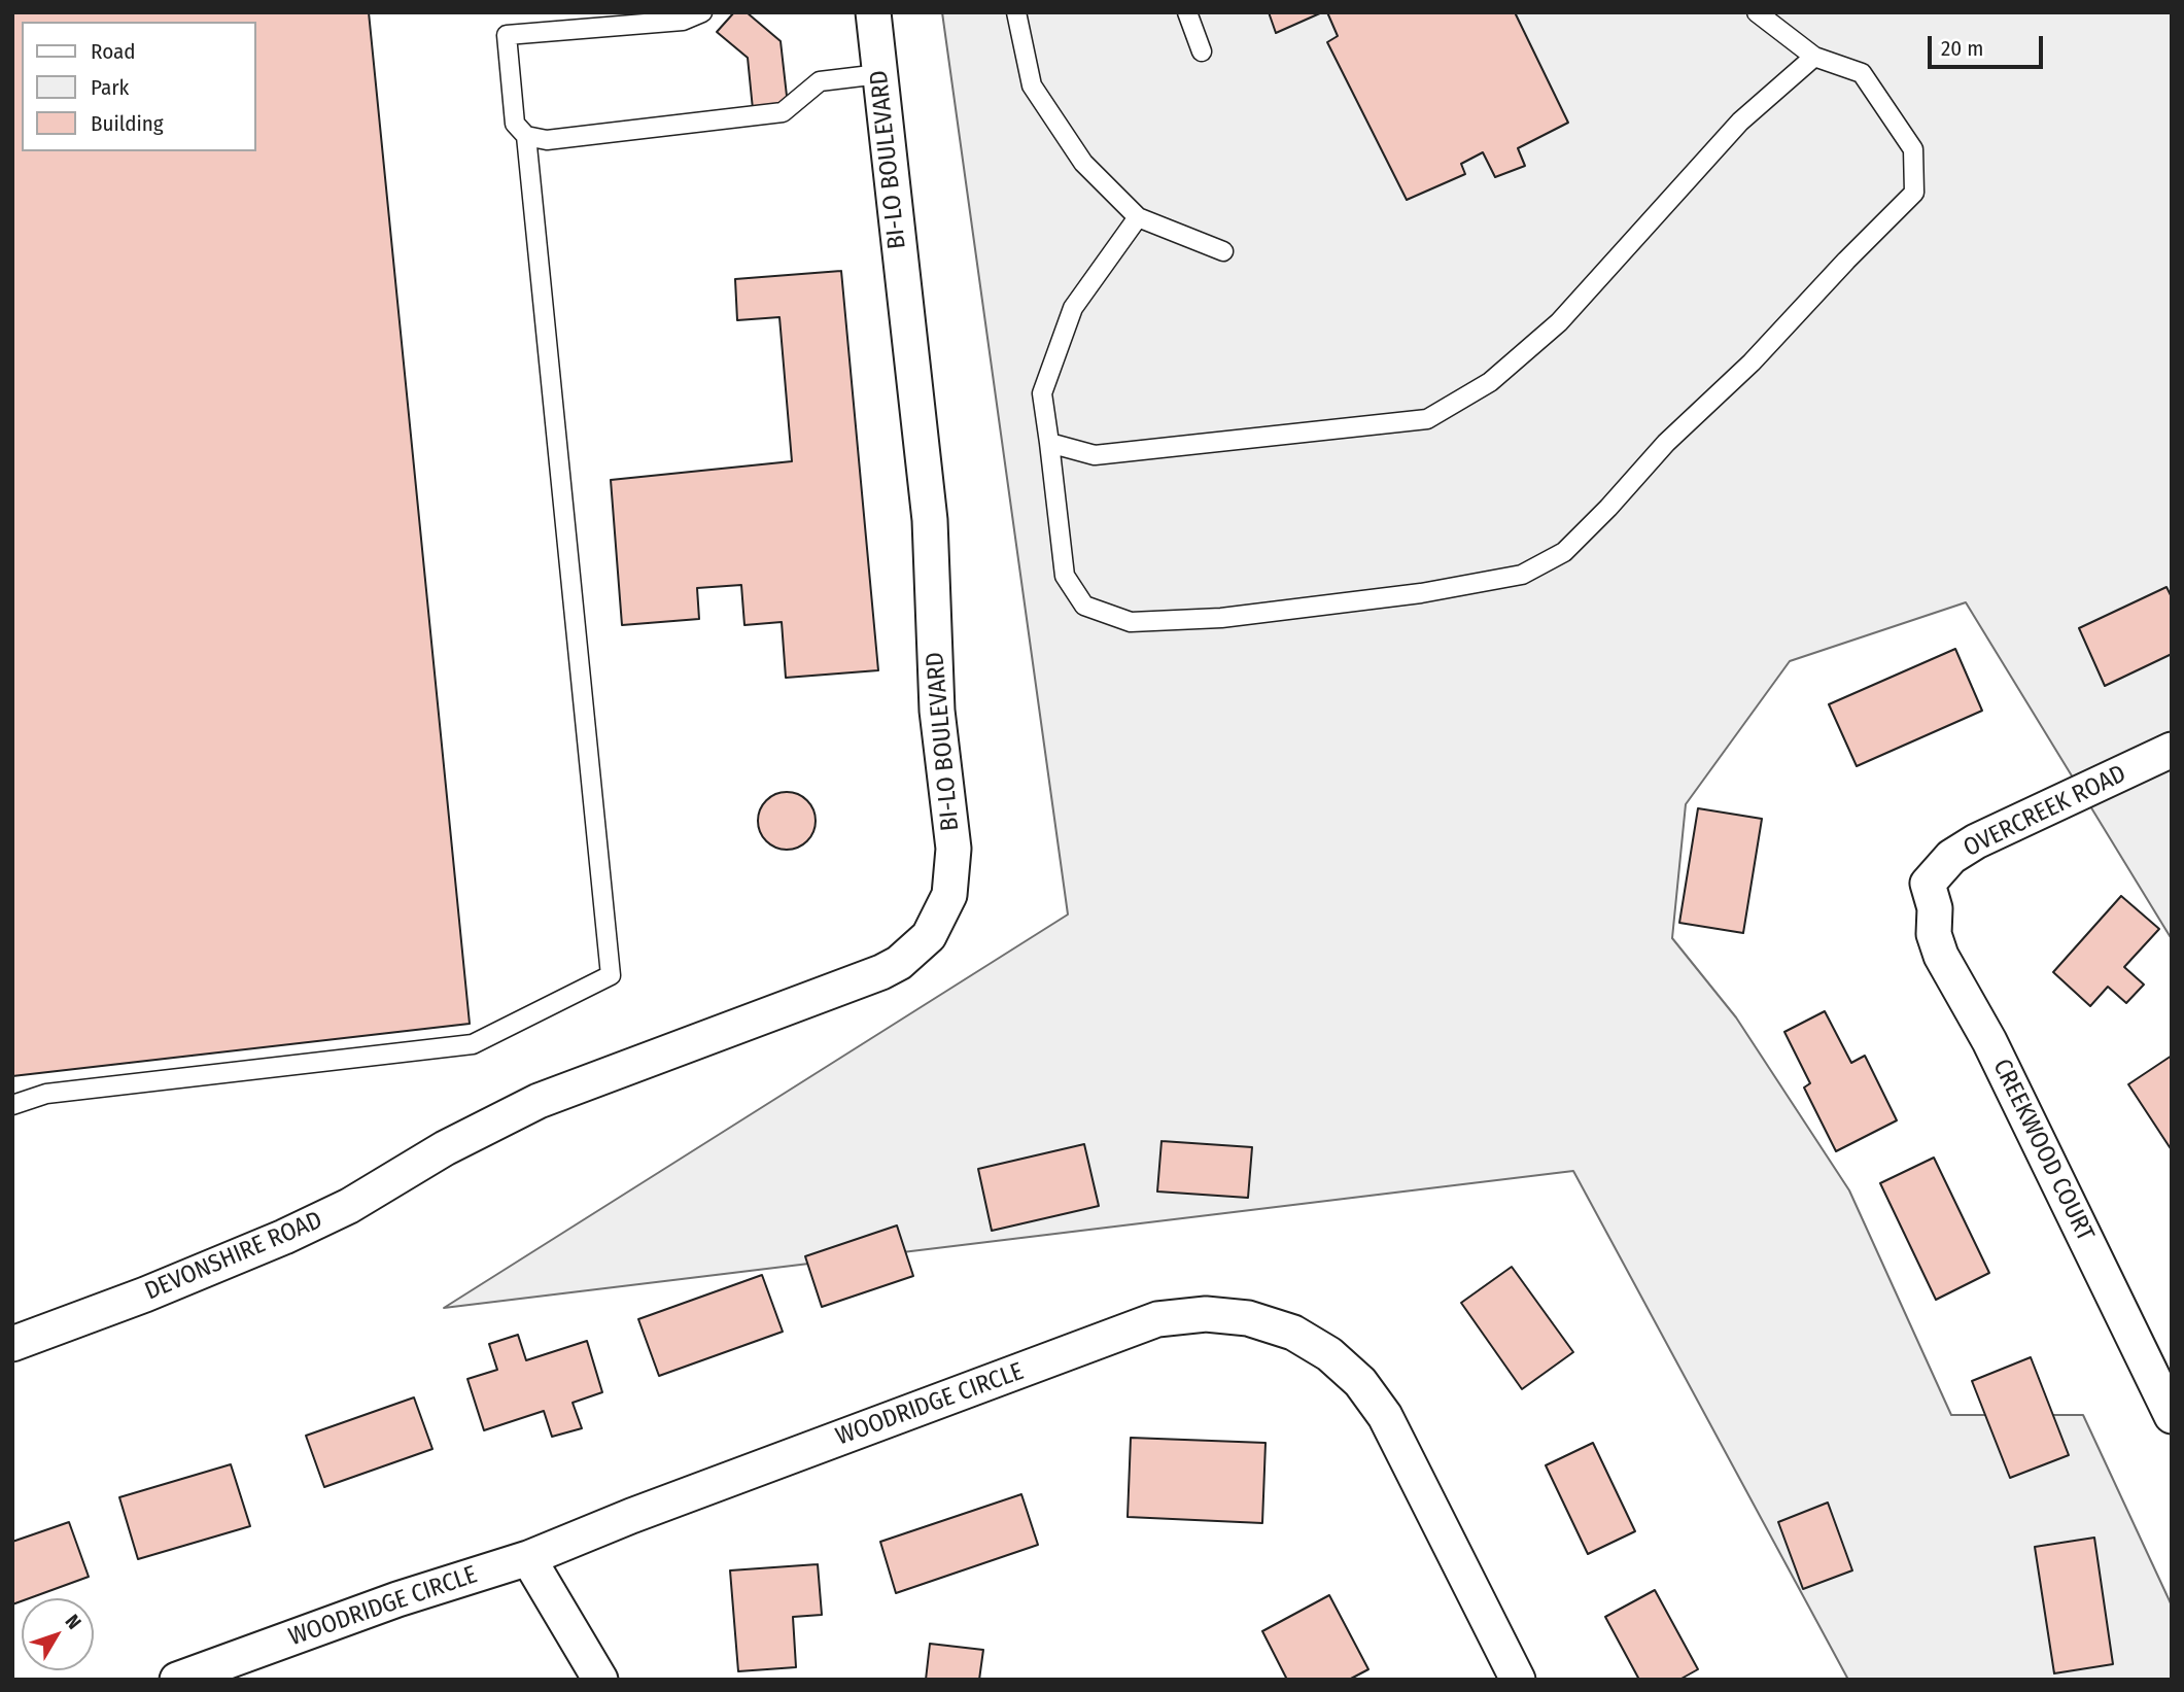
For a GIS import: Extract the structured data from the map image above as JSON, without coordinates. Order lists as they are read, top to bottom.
{
  "streets": {
    "street": [
      "BI-LO BOULEVARD",
      "OVERCREEK ROAD",
      "CREEKWOOD COURT",
      "DEVONSHIRE ROAD",
      "WOODRIDGE CIRCLE"
    ]
  },
  "crossings": [
    ["BI-LO BOULEVARD", "DEVONSHIRE ROAD"],
    ["OVERCREEK ROAD", "CREEKWOOD COURT"]
  ],
  "legend": ["Road", "Park", "Building"],
  "scale_bar": "20 m",
  "north": "top right"
}
